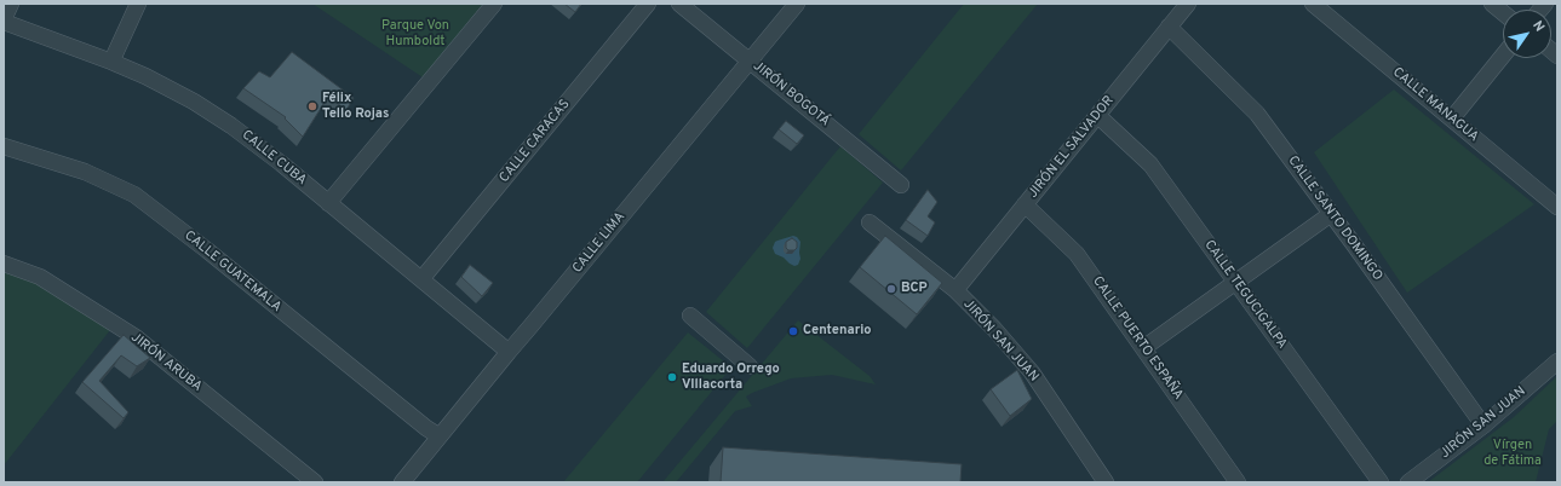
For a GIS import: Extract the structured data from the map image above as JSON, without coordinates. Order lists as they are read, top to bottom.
{
  "streets": {
    "street": [
      "JIRÓN BOGOTÁ",
      "CALLE MANAGUA",
      "CALLE CARACAS",
      "JIRÓN EL SALVADOR",
      "CALLE CUBA",
      "CALLE SANTO DOMINGO",
      "CALLE LIMA",
      "CALLE GUATEMALA",
      "CALLE TEGUCIGALPA",
      "CALLE PUERTO ESPAÑA",
      "JIRÓN SAN JUAN",
      "JIRÓN ARUBA"
    ]
  },
  "crossings": [
    ["JIRÓN BOGOTÁ", "CALLE LIMA"],
    ["CALLE CARACAS", "CALLE CUBA"],
    ["JIRÓN EL SALVADOR", "CALLE SANTO DOMINGO"],
    ["JIRÓN EL SALVADOR", "CALLE TEGUCIGALPA"],
    ["JIRÓN EL SALVADOR", "CALLE PUERTO ESPAÑA"],
    ["JIRÓN EL SALVADOR", "JIRÓN SAN JUAN"],
    ["CALLE CUBA", "CALLE LIMA"],
    ["CALLE SANTO DOMINGO", "JIRÓN SAN JUAN"],
    ["CALLE LIMA", "CALLE GUATEMALA"]
  ],
  "parks": ["Parque Von Humboldt", "Vírgen de Fátima"],
  "places": [
    "Félix Tello Rojas",
    "BCP",
    "Centenario",
    "Eduardo Orrego VIllacorta"
  ],
  "north": "top right"
}
